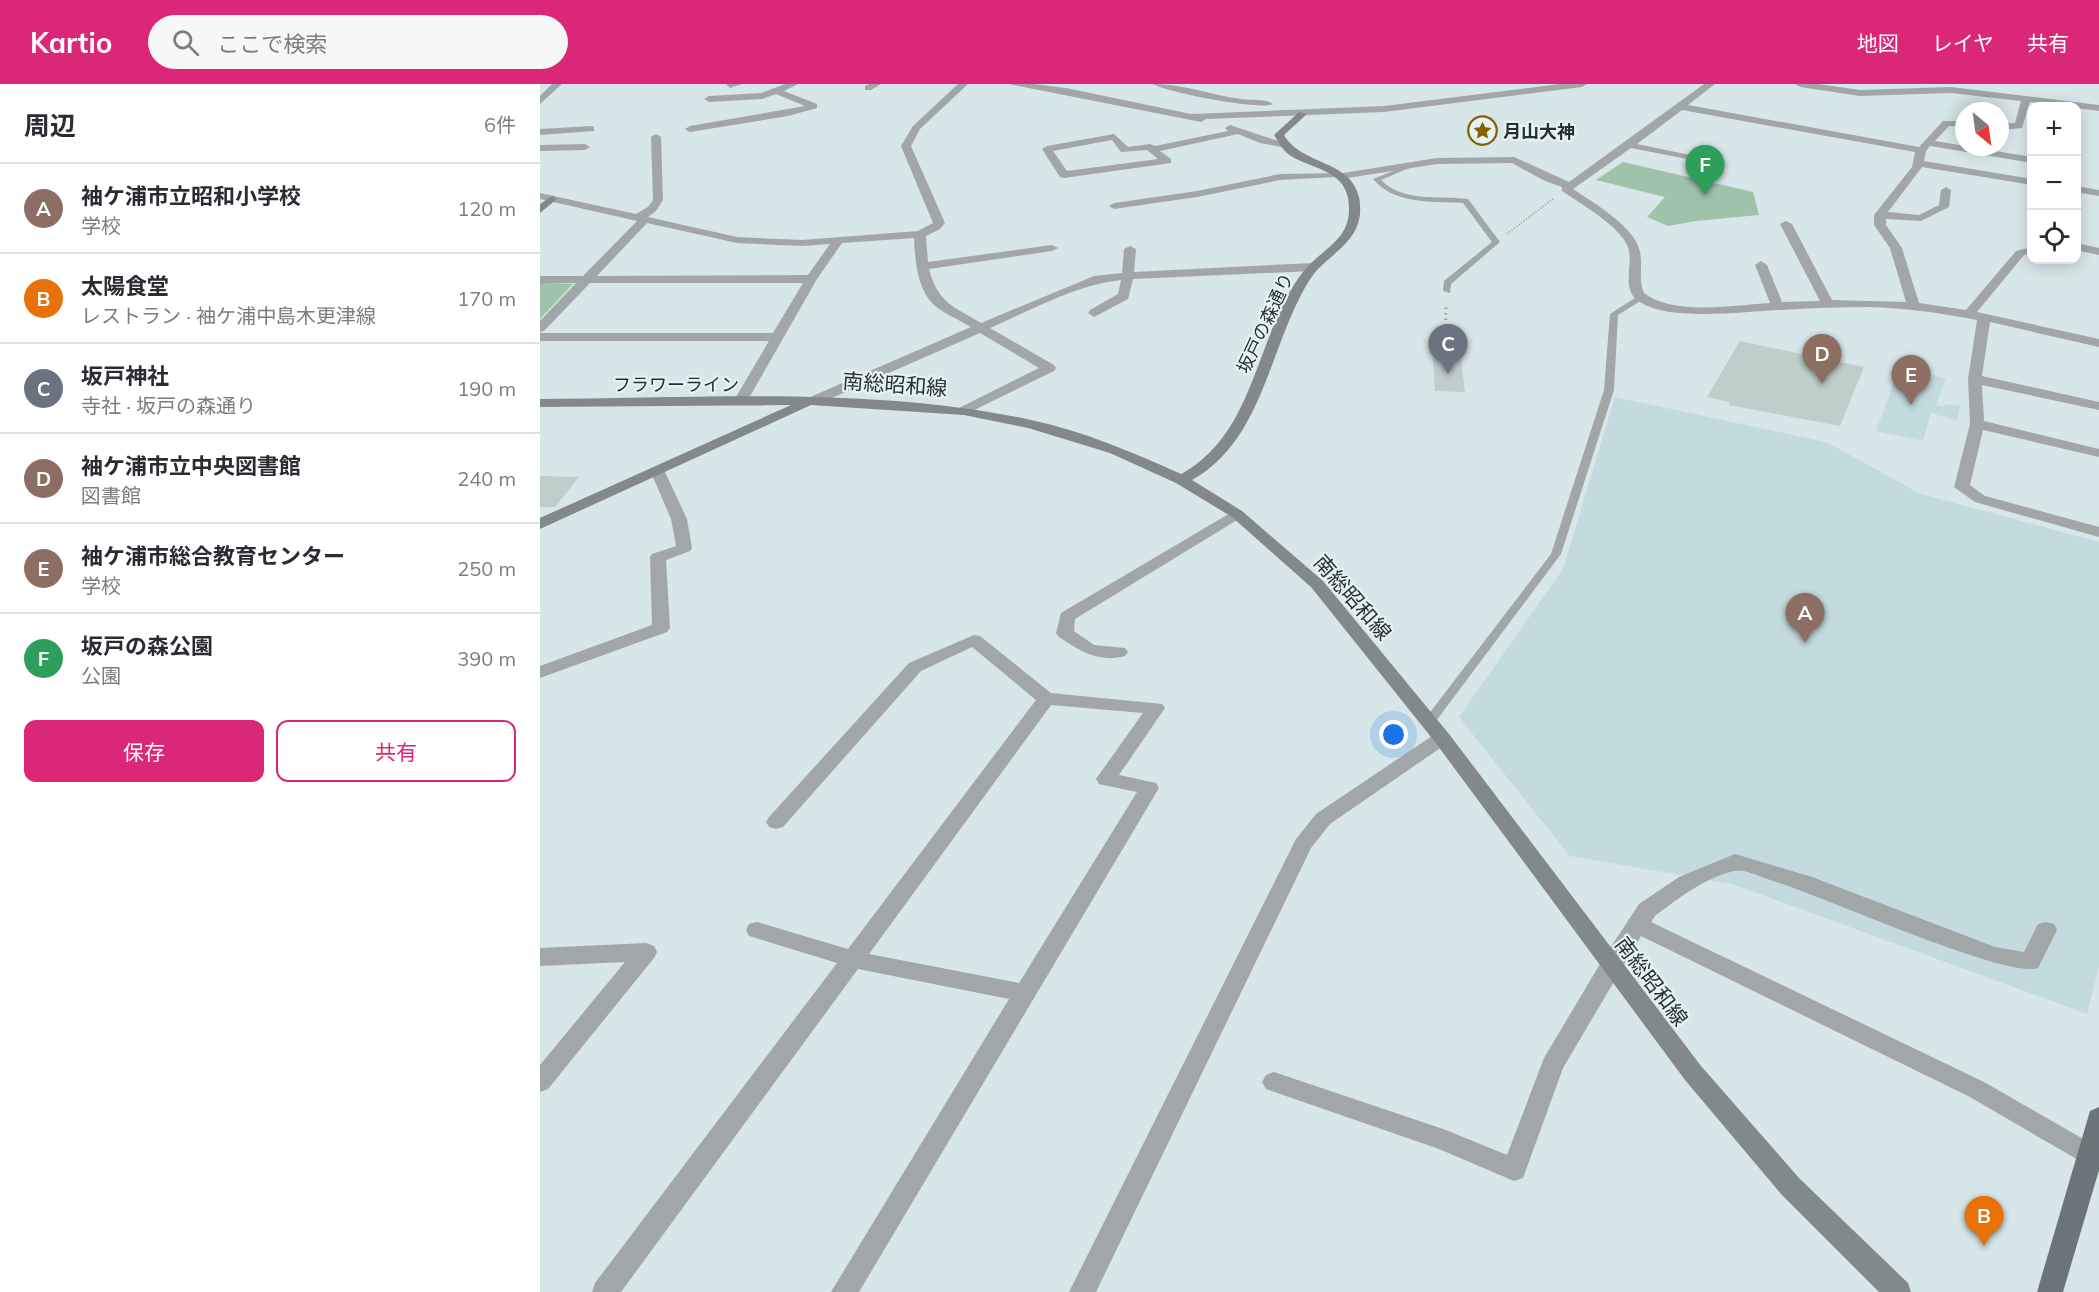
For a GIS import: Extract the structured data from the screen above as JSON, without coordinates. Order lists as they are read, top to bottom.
{
  "streets": {
    "main road": ["坂戸の森通り", "フラワーライン", "南総昭和線"]
  },
  "crossings": [
    ["坂戸の森通り", "南総昭和線"],
    ["フラワーライン", "南総昭和線"]
  ],
  "places": {
    "place": ["月山大神"]
  },
  "north": "bottom right",
  "page": {
    "header": "Kartio",
    "search": "ここで検索",
    "nav": ["地図", "レイヤ", "共有"],
    "heading": ["周辺", "6件"],
    "map_buttons": ["+", "−"],
    "pins": [
      "F",
      "C",
      "D",
      "E",
      "A",
      "B"
    ],
    "list": [
      {
        "mark": "A",
        "name": "袖ケ浦市立昭和小学校",
        "note": "学校",
        "value": "120 m"
      },
      {
        "mark": "B",
        "name": "太陽食堂",
        "note": "レストラン · 袖ケ浦中島木更津線",
        "value": "170 m"
      },
      {
        "mark": "C",
        "name": "坂戸神社",
        "note": "寺社 · 坂戸の森通り",
        "value": "190 m"
      },
      {
        "mark": "D",
        "name": "袖ケ浦市立中央図書館",
        "note": "図書館",
        "value": "240 m"
      },
      {
        "mark": "E",
        "name": "袖ケ浦市総合教育センター",
        "note": "学校",
        "value": "250 m"
      },
      {
        "mark": "F",
        "name": "坂戸の森公園",
        "note": "公園",
        "value": "390 m"
      }
    ],
    "buttons": ["保存", "共有"]
  }
}
